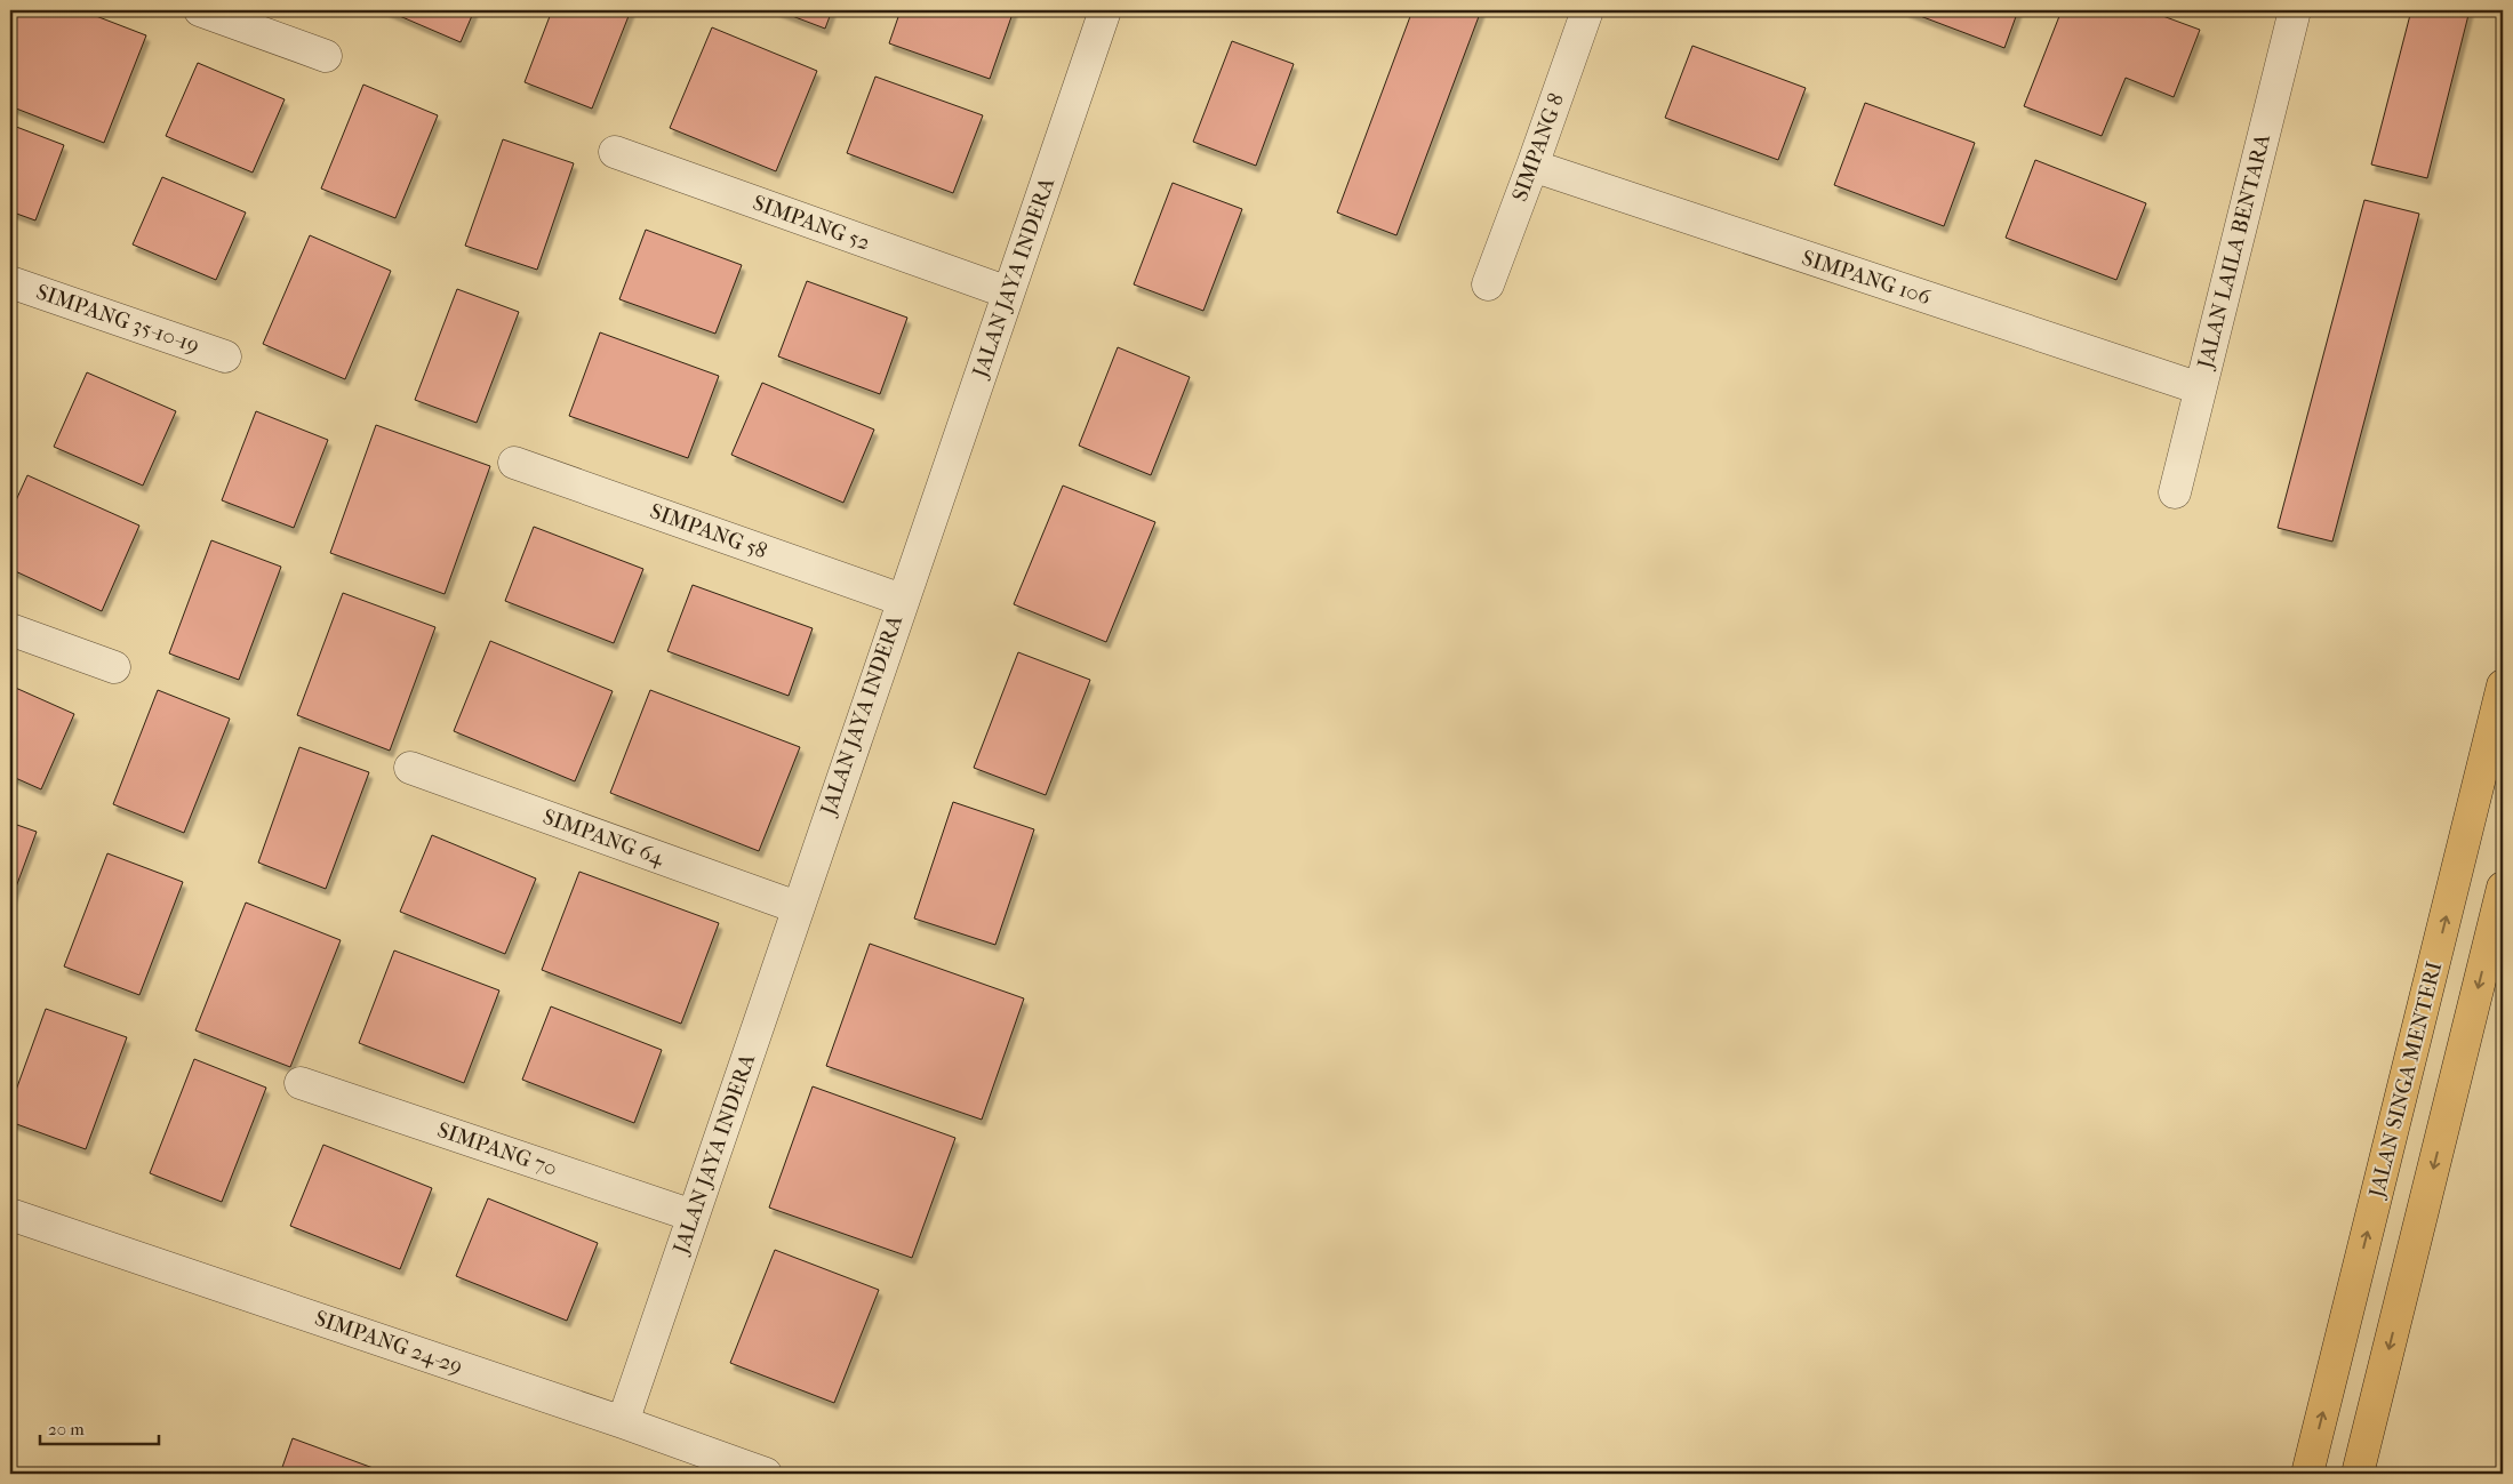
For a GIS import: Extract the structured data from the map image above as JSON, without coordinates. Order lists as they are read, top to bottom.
{
  "streets": {
    "main road": ["JALAN SINGA MENTERI"],
    "street": [
      "SIMPANG 8",
      "SIMPANG 52",
      "JALAN LAILA BENTARA",
      "JALAN JAYA INDERA",
      "SIMPANG 106",
      "SIMPANG 35-10-19",
      "SIMPANG 58",
      "SIMPANG 64",
      "SIMPANG 70",
      "SIMPANG 24-29"
    ]
  },
  "crossings": [
    ["SIMPANG 8", "SIMPANG 106"],
    ["SIMPANG 52", "JALAN JAYA INDERA"],
    ["JALAN LAILA BENTARA", "SIMPANG 106"],
    ["JALAN JAYA INDERA", "SIMPANG 58"],
    ["JALAN JAYA INDERA", "SIMPANG 64"],
    ["JALAN JAYA INDERA", "SIMPANG 70"],
    ["JALAN JAYA INDERA", "SIMPANG 24-29"]
  ],
  "scale_bar": "20 m"
}
